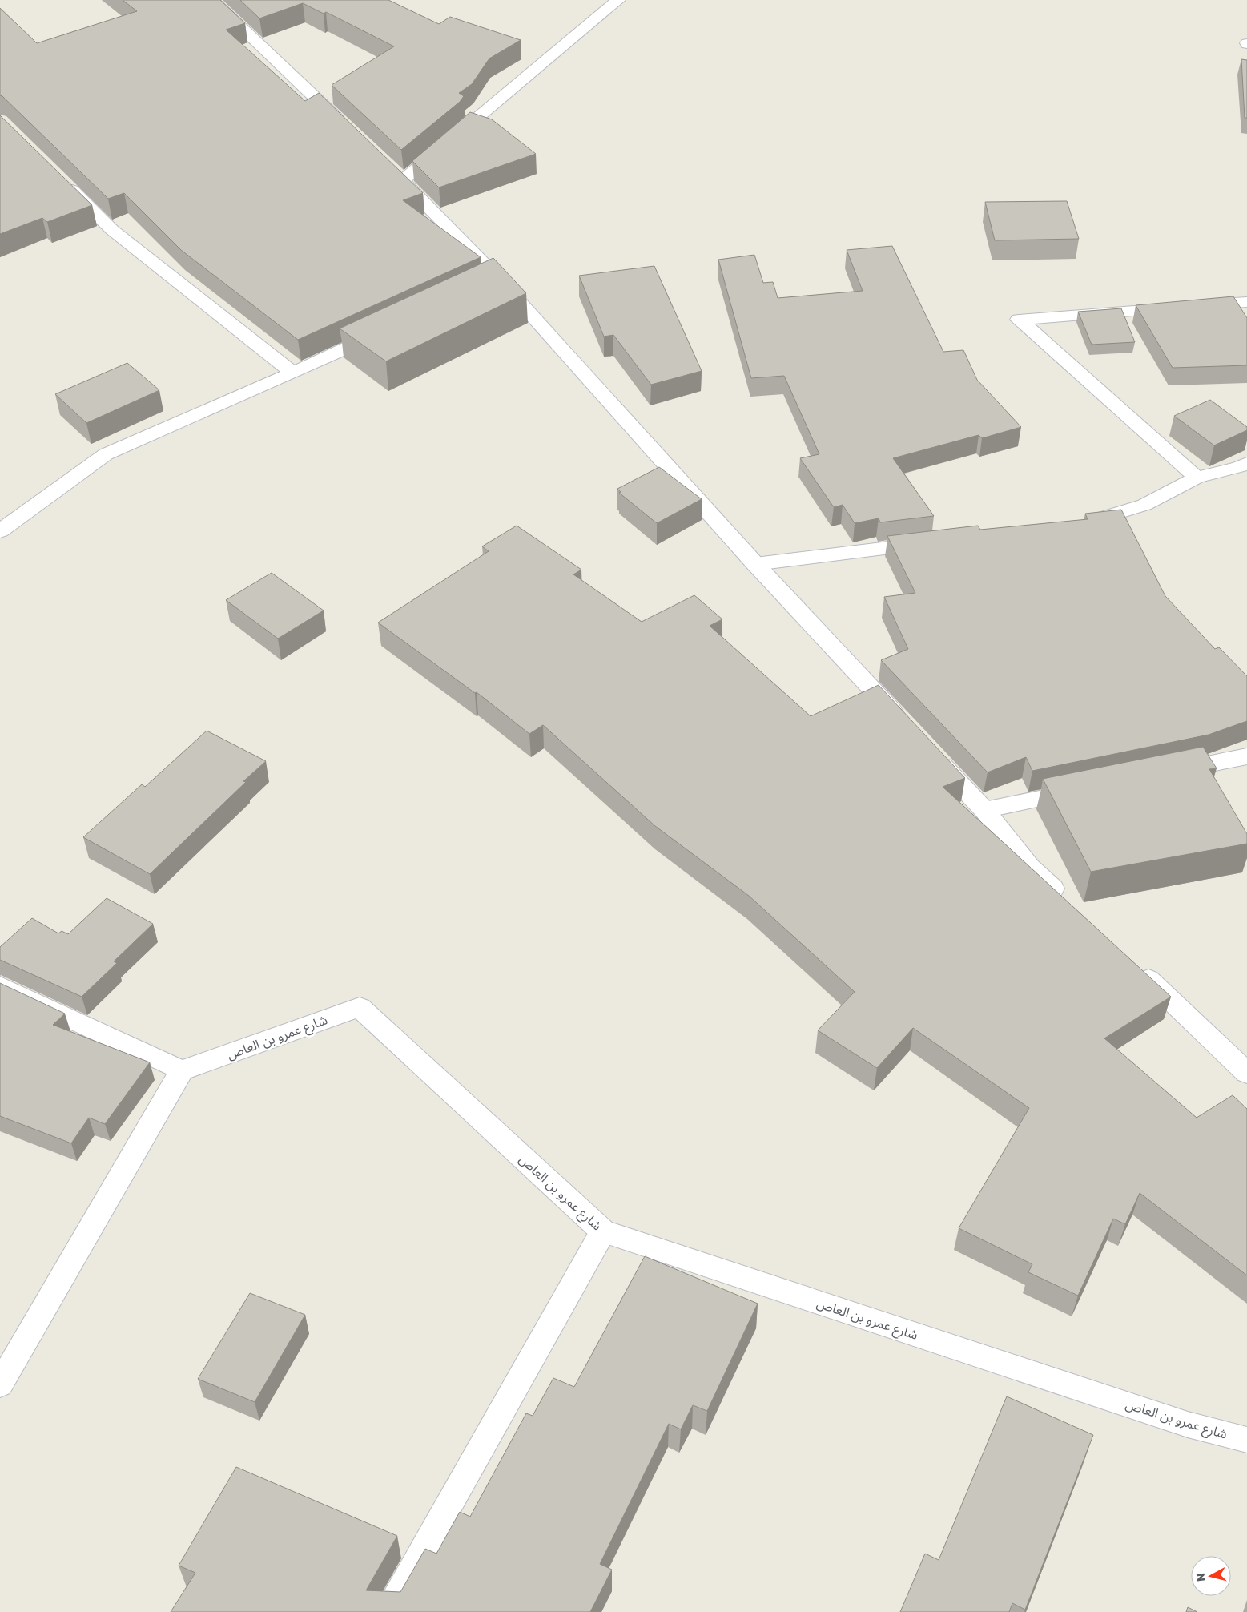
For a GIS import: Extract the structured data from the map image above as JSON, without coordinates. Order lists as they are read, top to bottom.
{
  "streets": {
    "street": ["شارع عمرو بن العاص"]
  },
  "north": "left"
}
